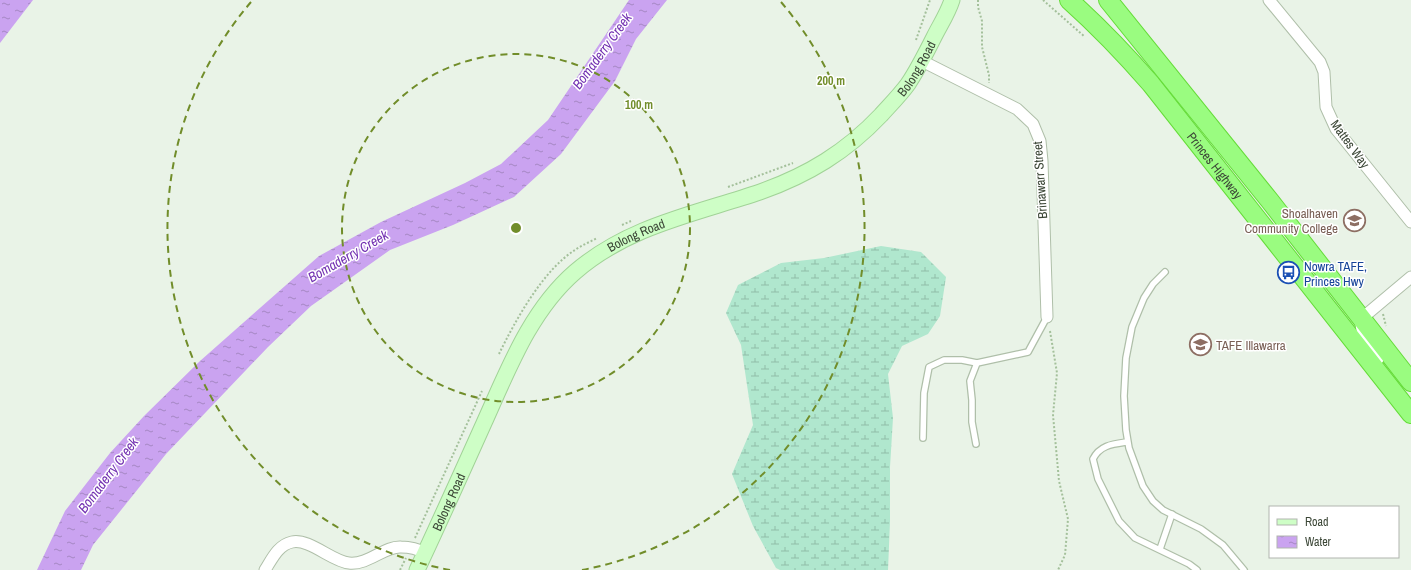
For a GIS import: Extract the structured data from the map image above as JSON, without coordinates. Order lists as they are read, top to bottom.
{
  "streets": {
    "highway": ["Princes Highway"],
    "main road": ["Bolong Road"],
    "street": ["Mattes Way", "Brinawarr Street"]
  },
  "crossings": [
    ["Bolong Road", "Brinawarr Street"]
  ],
  "water": ["Bomaderry Creek"],
  "places": {
    "school or university": ["Shoalhaven Community College", "TAFE Illawarra"],
    "bus stop": ["Nowra TAFE, Princes Hwy"]
  },
  "legend": ["Road", "Water"],
  "rings": ["200 m", "100 m"]
}
